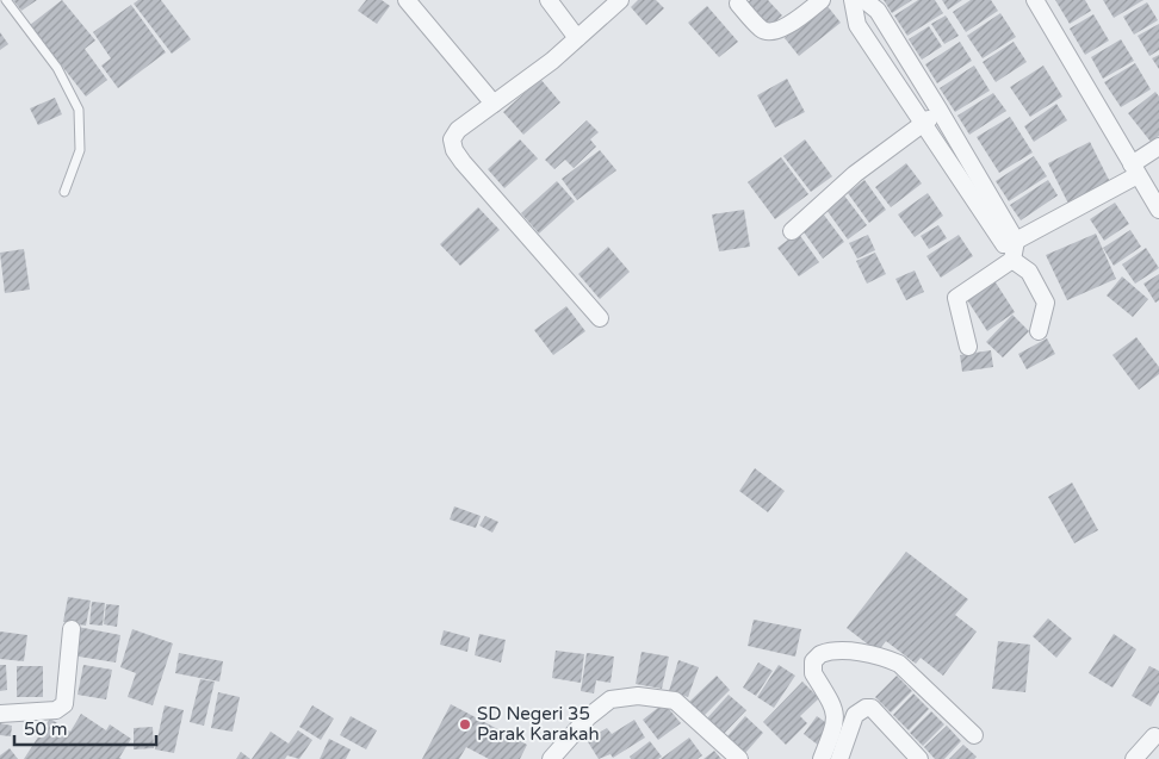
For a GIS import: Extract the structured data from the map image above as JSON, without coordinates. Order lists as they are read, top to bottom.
{
  "places": ["SD Negeri 35 Parak Karakah"],
  "scale_bar": "50 m"
}
